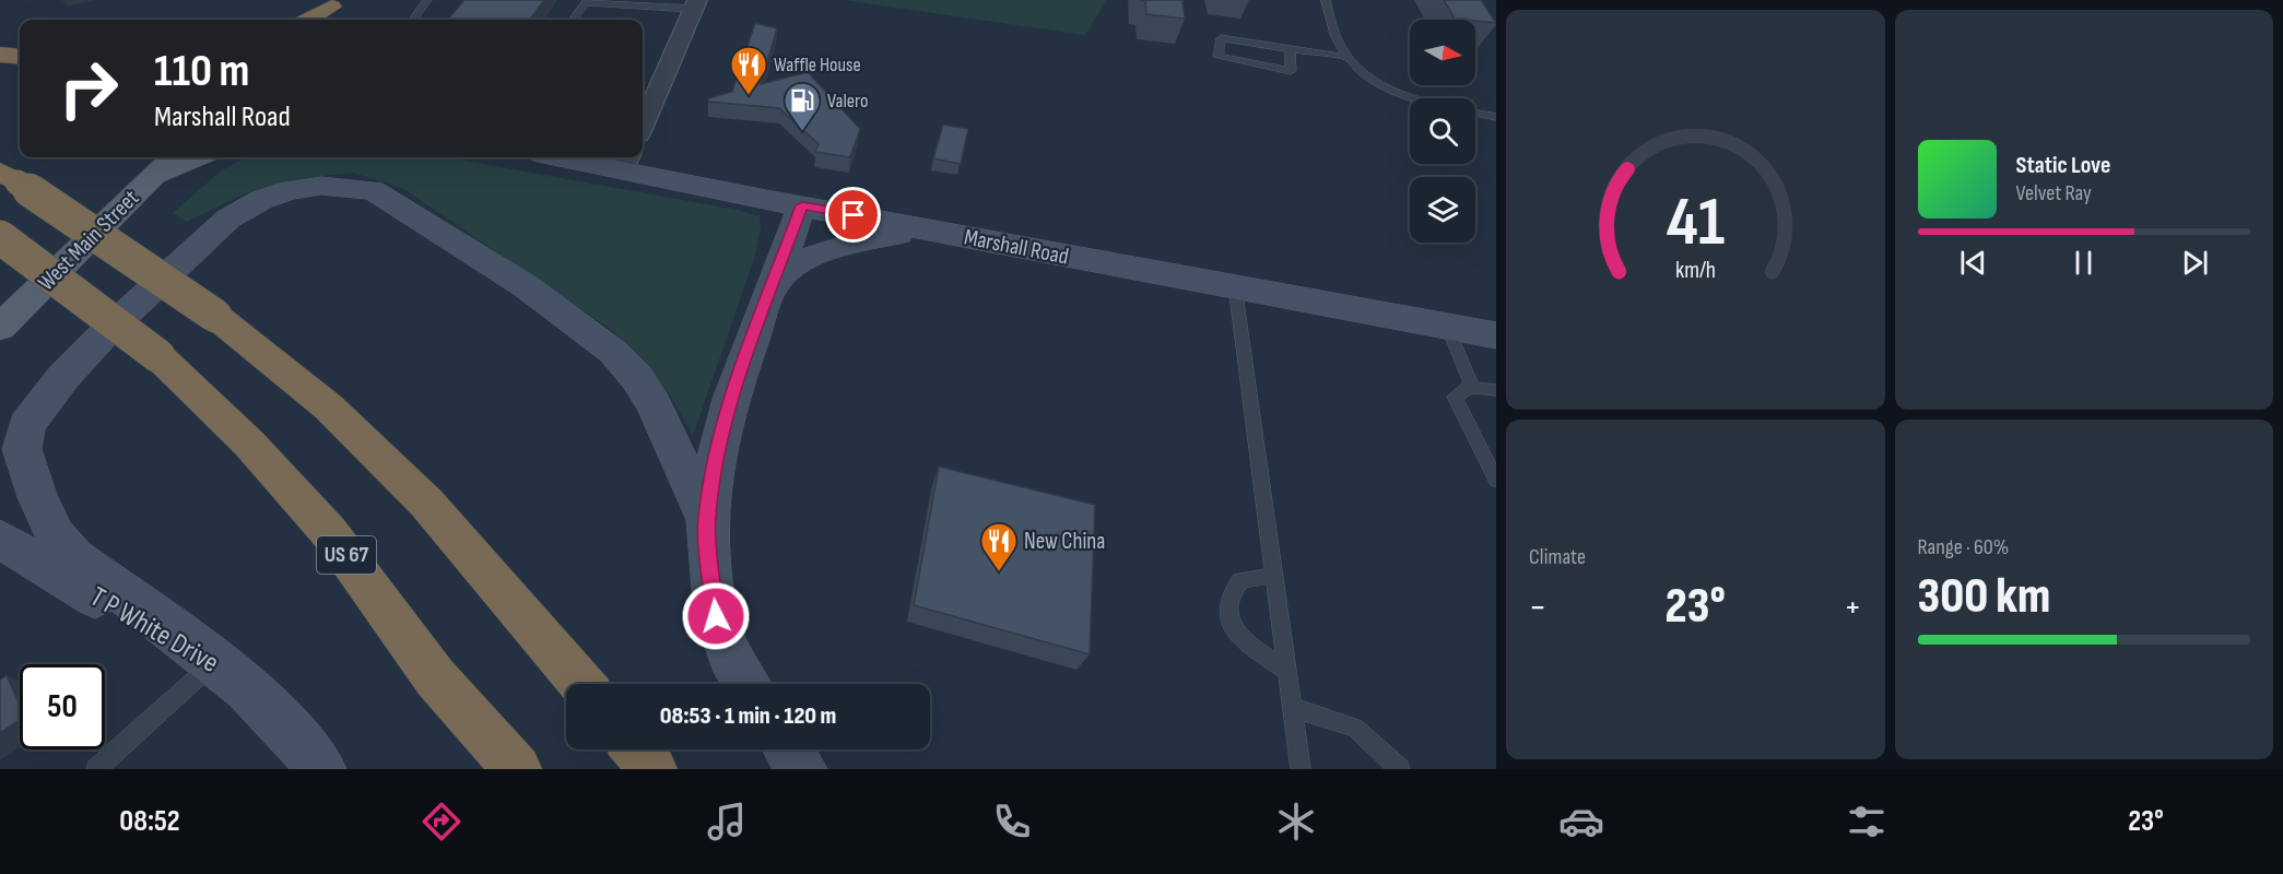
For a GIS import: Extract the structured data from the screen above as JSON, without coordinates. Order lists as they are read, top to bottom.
{
  "streets": {
    "highway": ["US 67"],
    "main road": ["West Main Street", "Marshall Road", "T P White Drive"]
  },
  "places": {
    "restaurant": ["Waffle House", "New China"],
    "fuel station": ["Valero"]
  },
  "north": "right",
  "page": {
    "turn": ["110 m", "Marshall Road"],
    "song": ["Static Love", "Velvet Ray"],
    "tile": [
      "Climate",
      ["Range · 60%", "300 km"]
    ],
    "heat": ["−", "23°", "+"],
    "limit": "50",
    "trip": "08:53 · 1 min · 120 m",
    "tabs": ["08:52", "23°"],
    "gauge": ["41", "km/h"]
  }
}
